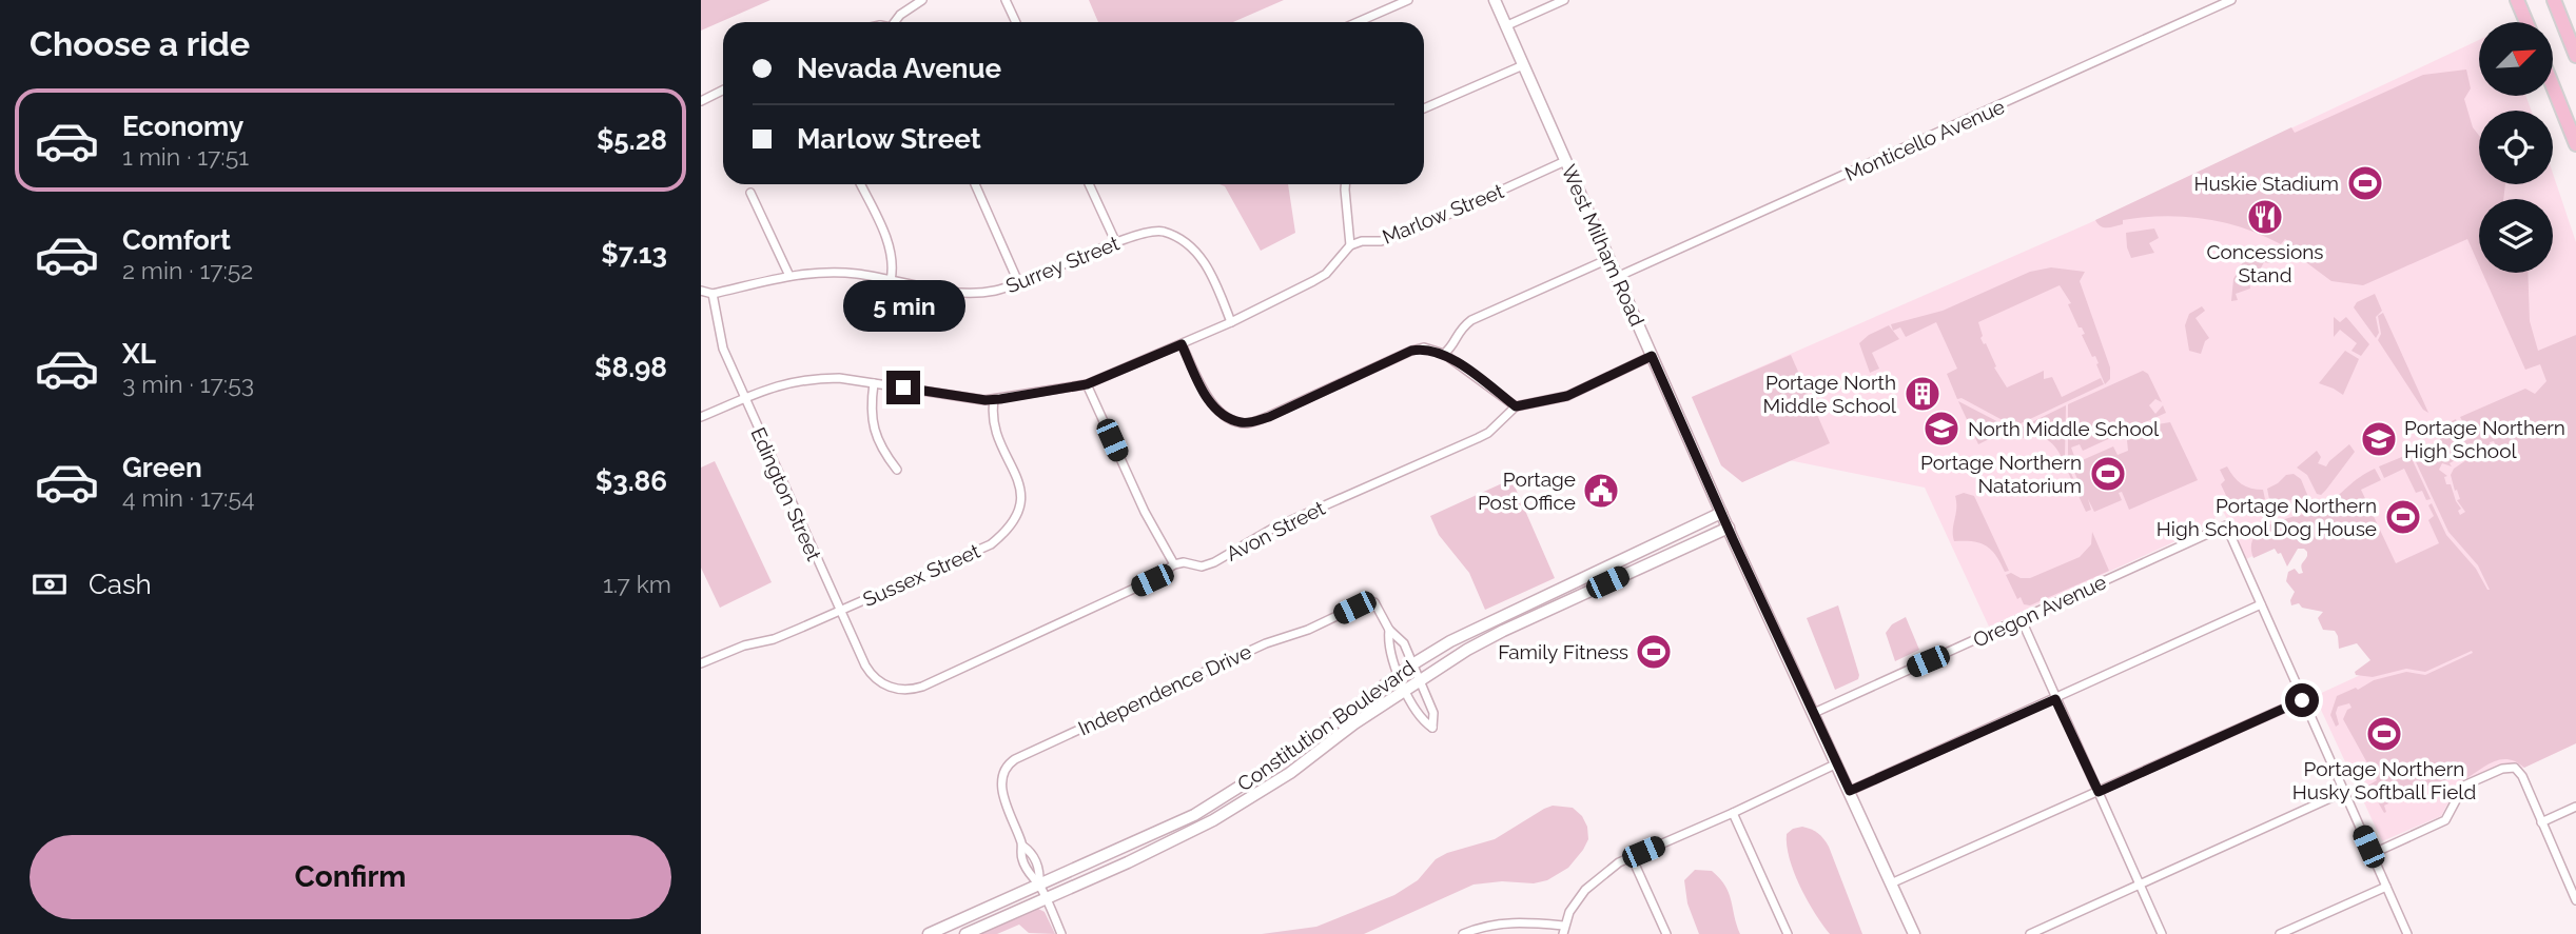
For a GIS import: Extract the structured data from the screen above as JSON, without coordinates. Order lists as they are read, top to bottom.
{
  "streets": {
    "street": [
      "Monticello Avenue",
      "Marlow Street",
      "West Milham Road",
      "Surrey Street",
      "Edington Street",
      "Avon Street",
      "Sussex Street",
      "Oregon Avenue",
      "Independence Drive",
      "Constitution Boulevard"
    ]
  },
  "crossings": [
    ["Monticello Avenue", "West Milham Road"],
    ["Marlow Street", "West Milham Road"],
    ["West Milham Road", "Oregon Avenue"],
    ["West Milham Road", "Constitution Boulevard"],
    ["Surrey Street", "Edington Street"],
    ["Edington Street", "Avon Street"],
    ["Edington Street", "Sussex Street"],
    ["Independence Drive", "Constitution Boulevard"]
  ],
  "places": {
    "sports": [
      "Huskie Stadium",
      "Portage Northern Natatorium",
      "Portage Northern High School Dog House",
      "Family Fitness",
      "Portage Northern Husky Softball Field"
    ],
    "restaurant": ["Concessions Stand"],
    "building": ["Portage North Middle School"],
    "school or university": ["North Middle School", "Portage Northern High School"],
    "public building": ["Portage Post Office"]
  },
  "north": "top right",
  "page": {
    "heading": "Choose a ride",
    "banner": ["Nevada Avenue", "Marlow Street"],
    "list": [
      {
        "name": "Economy",
        "note": "1 min · 17:51",
        "value": "$5.28"
      },
      {
        "name": "Comfort",
        "note": "2 min · 17:52",
        "value": "$7.13"
      },
      {
        "name": "XL",
        "note": "3 min · 17:53",
        "value": "$8.98"
      },
      {
        "name": "Green",
        "note": "4 min · 17:54",
        "value": "$3.86"
      }
    ],
    "bubble": "5 min",
    "pay": ["Cash", "1.7 km"],
    "buttons": "Confirm"
  }
}
